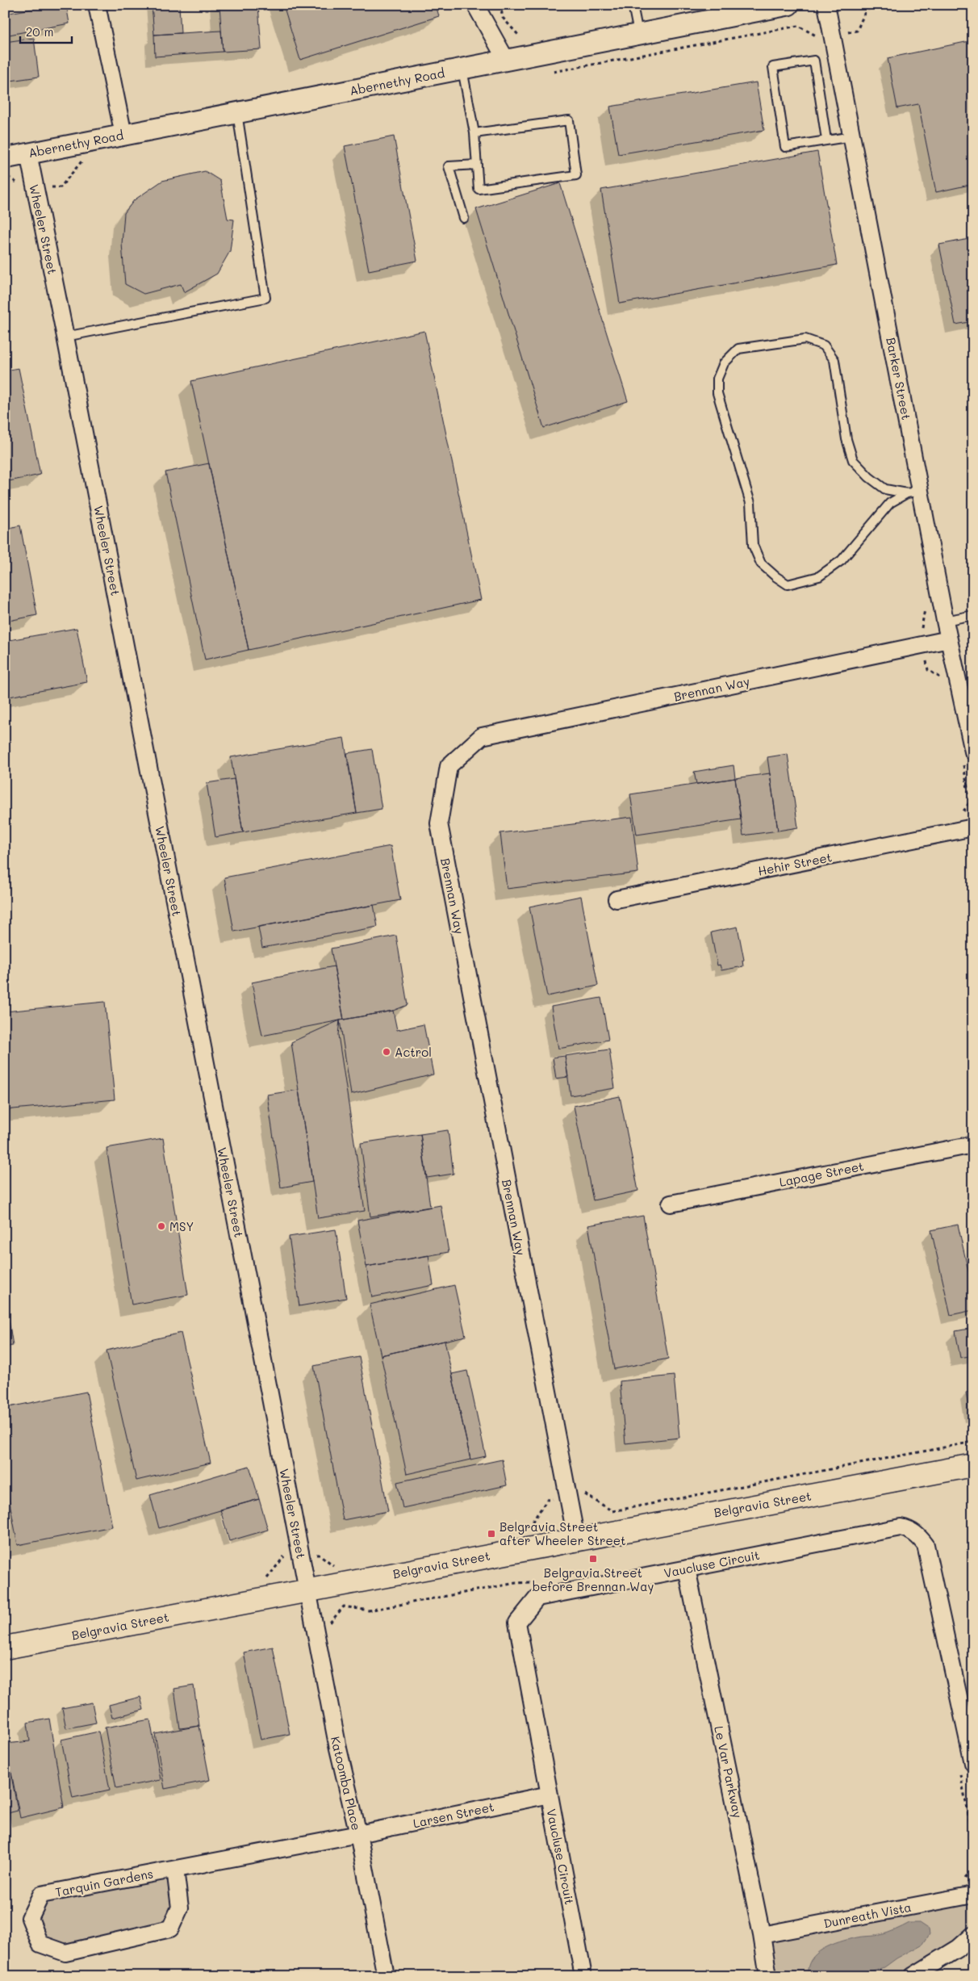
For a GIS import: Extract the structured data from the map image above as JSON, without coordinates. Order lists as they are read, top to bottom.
{
  "streets": {
    "main road": ["Belgravia Street"],
    "street": [
      "Abernethy Road",
      "Wheeler Street",
      "Barker Street",
      "Brennan Way",
      "Hehir Street",
      "Lapage Street",
      "Vaucluse Circuit",
      "Le Var Parkway",
      "Katoomba Place",
      "Larsen Street",
      "Tarquin Gardens",
      "Dunreath Vista"
    ]
  },
  "crossings": [
    ["Abernethy Road", "Wheeler Street"],
    ["Wheeler Street", "Belgravia Street"],
    ["Wheeler Street", "Katoomba Place"],
    ["Barker Street", "Brennan Way"],
    ["Brennan Way", "Belgravia Street"],
    ["Belgravia Street", "Katoomba Place"],
    ["Vaucluse Circuit", "Le Var Parkway"],
    ["Vaucluse Circuit", "Larsen Street"],
    ["Le Var Parkway", "Dunreath Vista"],
    ["Katoomba Place", "Larsen Street"],
    ["Katoomba Place", "Tarquin Gardens"],
    ["Larsen Street", "Tarquin Gardens"]
  ],
  "places": {
    "other": ["Actrol", "MSY"],
    "transit": ["Belgravia Street after Wheeler Street", "Belgravia Street before Brennan Way"]
  },
  "scale_bar": "20 m"
}
